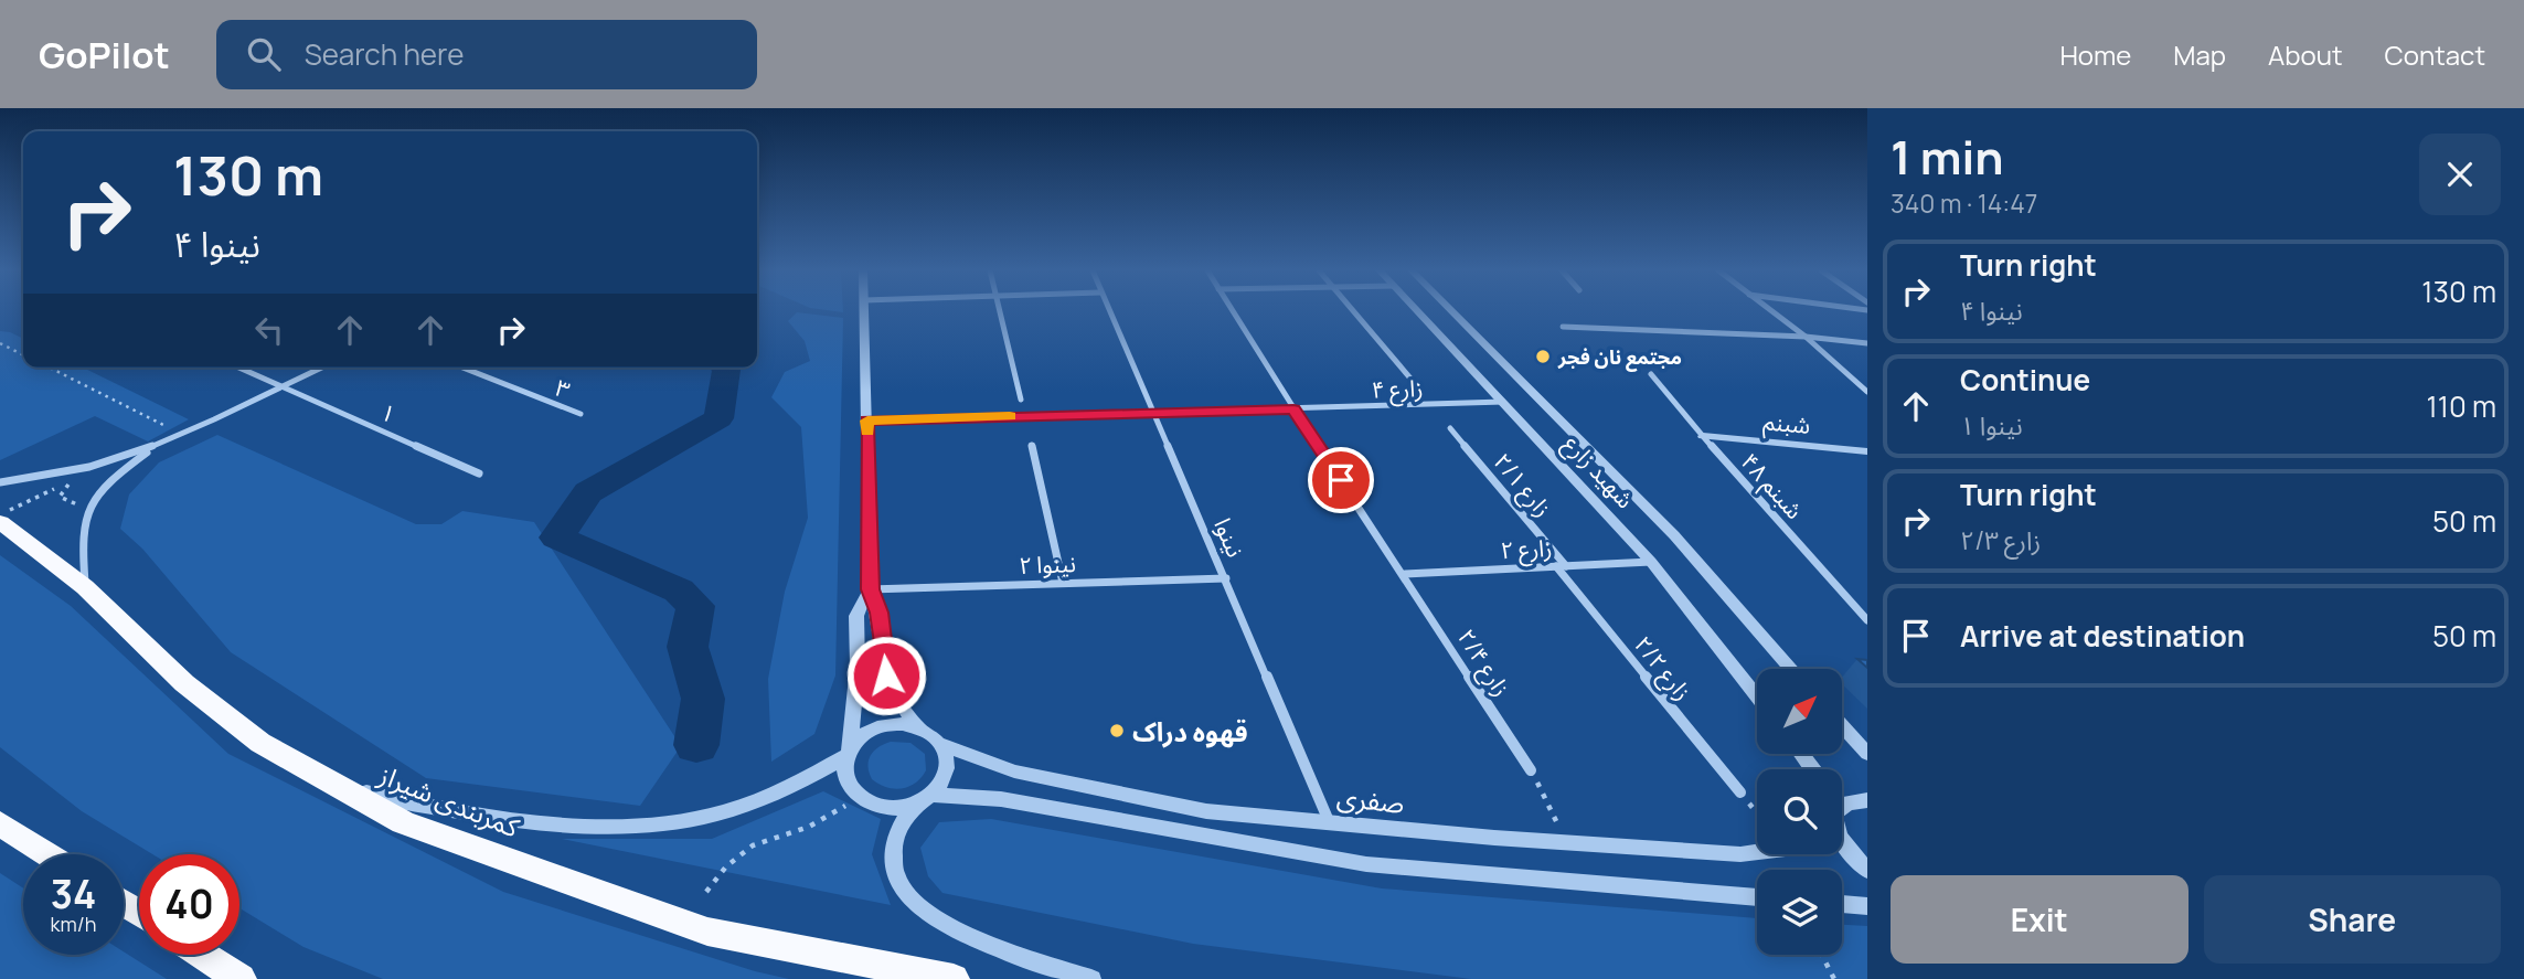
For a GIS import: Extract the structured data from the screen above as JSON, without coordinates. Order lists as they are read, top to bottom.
{
  "streets": {
    "highway": ["کمربندی شیراز"],
    "street": [
      "۳",
      "۴ زارع",
      "۱",
      "شبنم",
      "شهید زارع",
      "۲/۱ زارع",
      "۴۸ شبنم",
      "نینوا",
      "۲ زارع",
      "۲ نینوا",
      "۲/۴ زارع",
      "۲/۲ زارع",
      "صفری"
    ]
  },
  "crossings": [
    ["۴ زارع", "شهید زارع"],
    ["۴ زارع", "نینوا"],
    ["۴ زارع", "۲/۴ زارع"],
    ["شبنم", "۴۸ شبنم"],
    ["شهید زارع", "۲ زارع"],
    ["۲/۱ زارع", "۲ زارع"],
    ["۲/۱ زارع", "۲/۲ زارع"],
    ["نینوا", "۲ نینوا"],
    ["نینوا", "صفری"],
    ["۲ زارع", "۲/۴ زارع"],
    ["۲ زارع", "۲/۲ زارع"]
  ],
  "places": ["مجتمع نان فجر", "قهوه دراک"],
  "north": "top right",
  "page": {
    "header": "GoPilot",
    "search": "Search here",
    "nav": [
      "Home",
      "Map",
      "About",
      "Contact"
    ],
    "heading": ["1 min", "340 m · 14:47"],
    "turn": ["130 m", "۴ نینوا"],
    "list": [
      {
        "name": "Turn right",
        "note": "۴ نینوا",
        "value": "130 m"
      },
      {
        "name": "Continue",
        "note": "۱ نینوا",
        "value": "110 m"
      },
      {
        "name": "Turn right",
        "note": "۲/۳ زارع",
        "value": "50 m"
      },
      {
        "name": "Arrive at destination",
        "value": "50 m"
      }
    ],
    "speed": "34 km/h",
    "limit": "40",
    "buttons": ["Exit", "Share"]
  }
}
